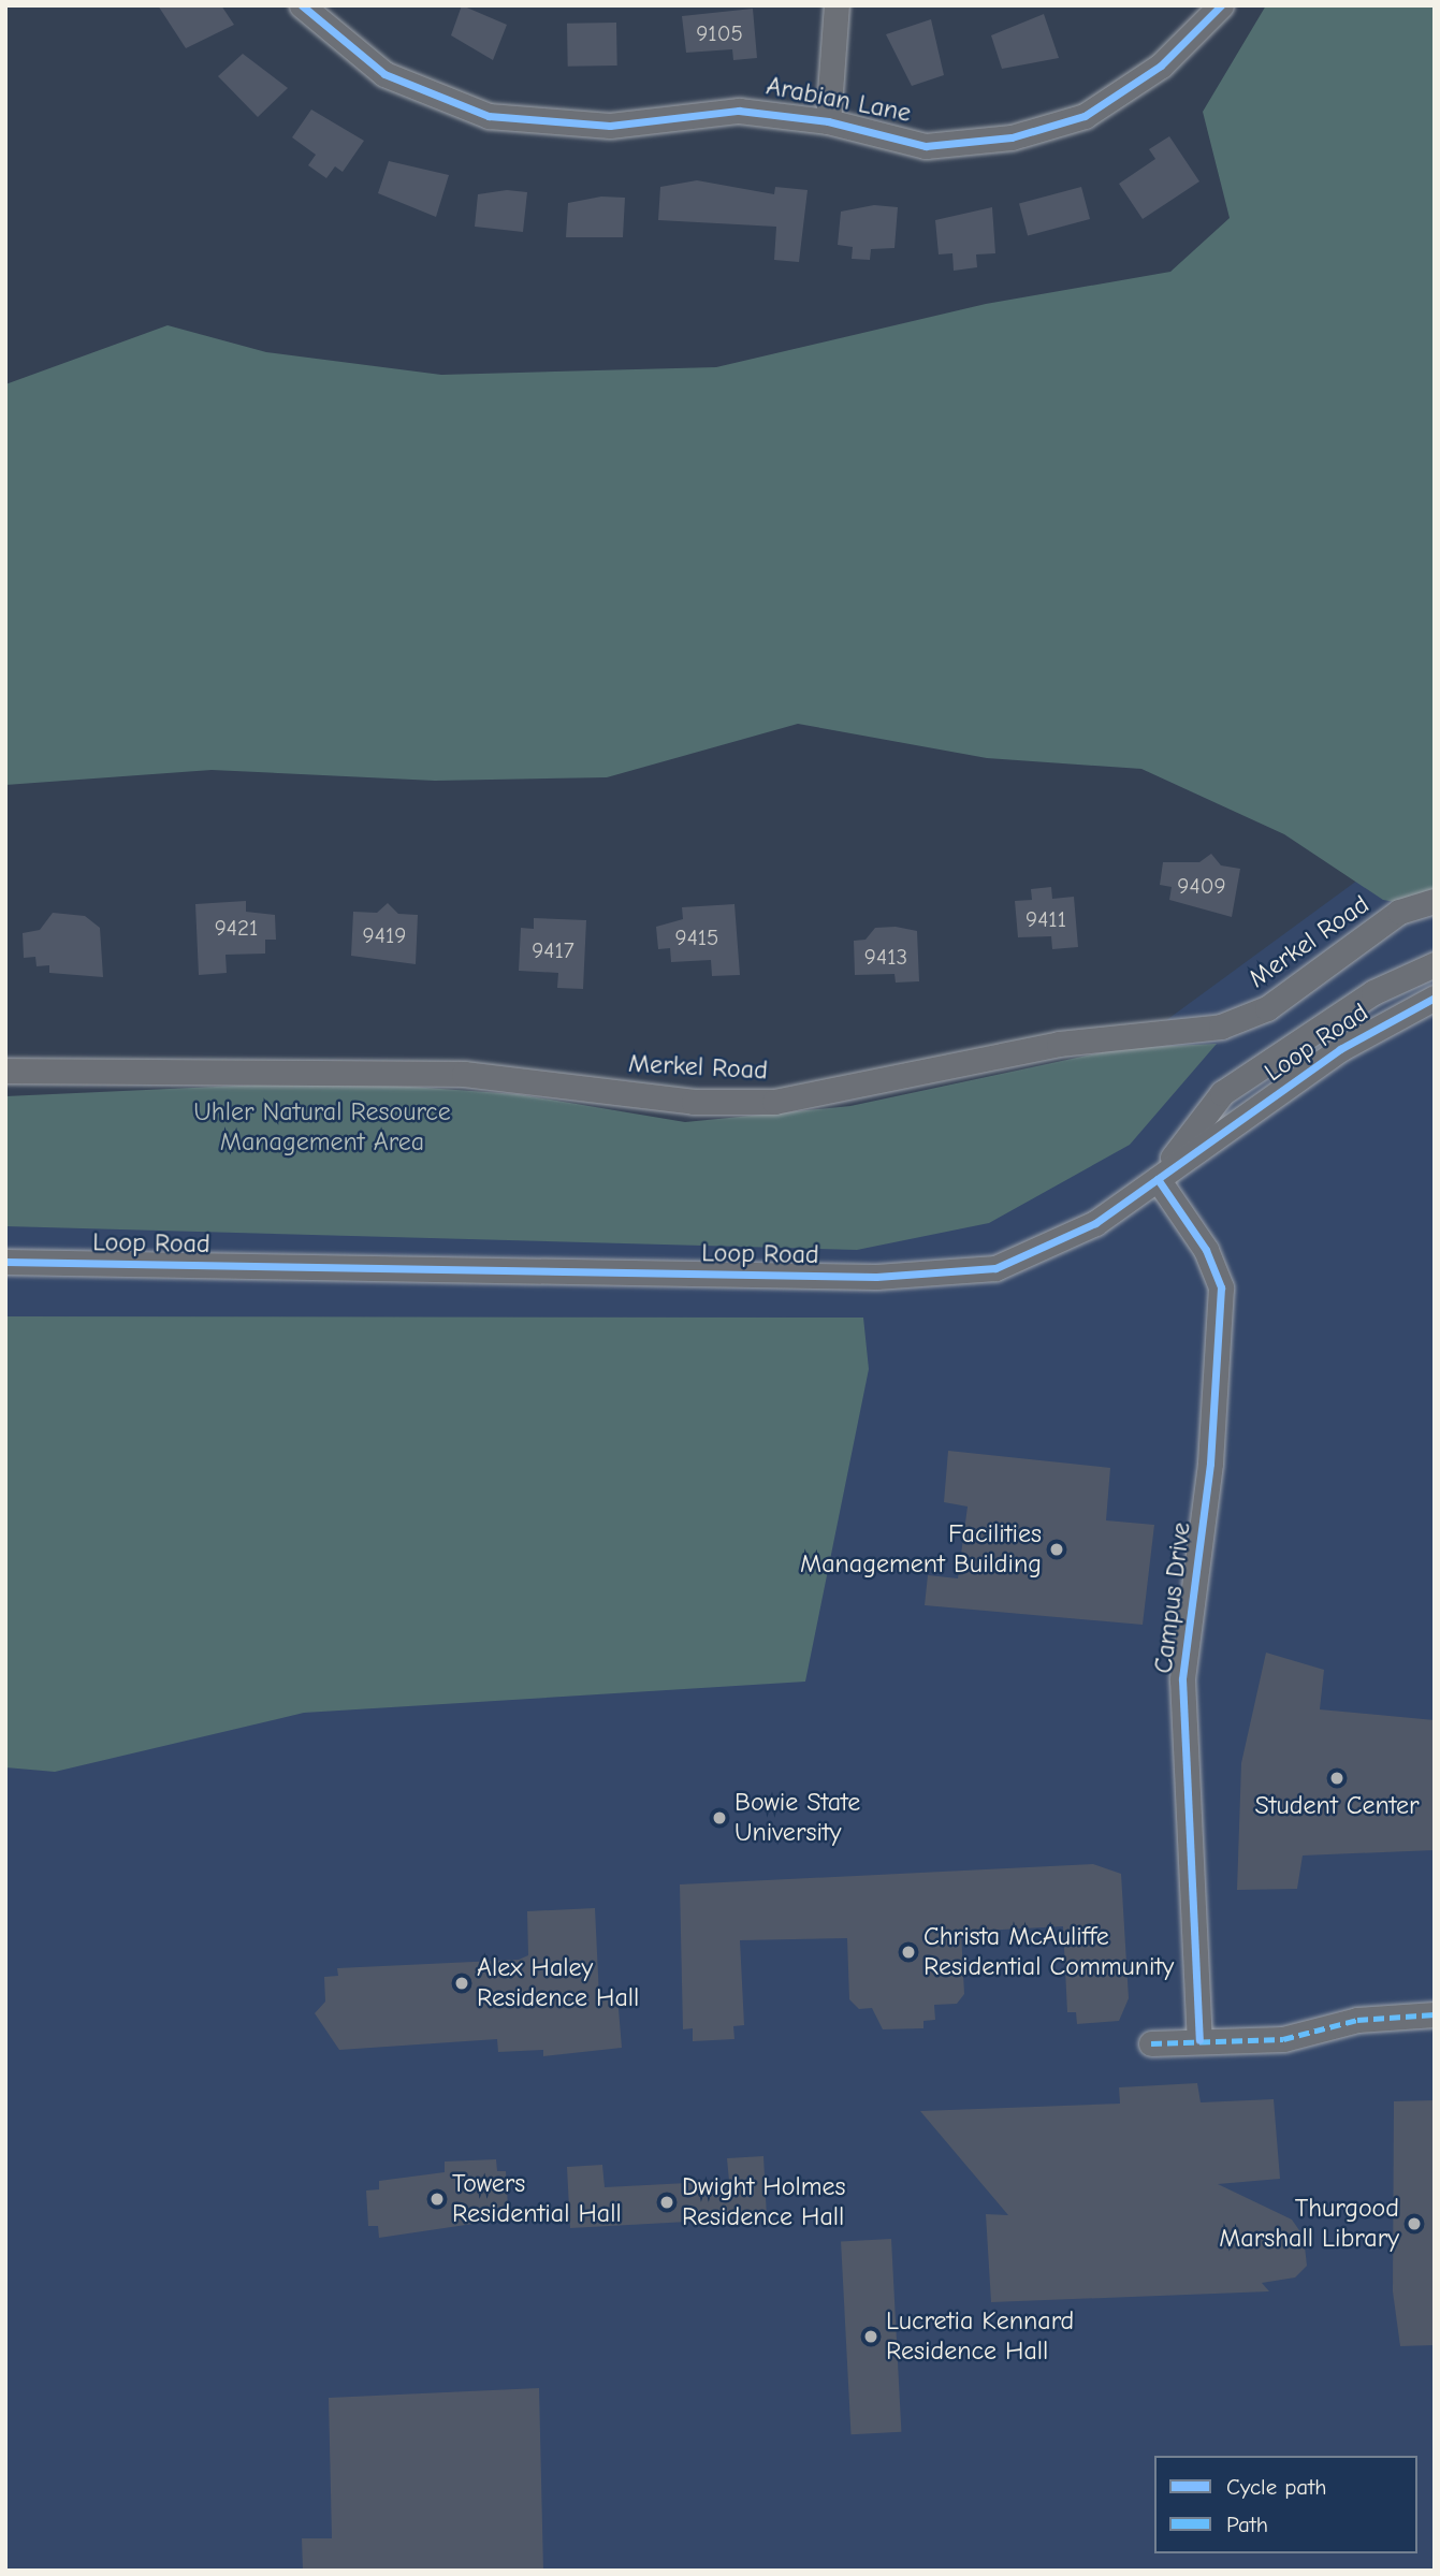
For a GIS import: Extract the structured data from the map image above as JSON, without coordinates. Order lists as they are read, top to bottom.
{
  "streets": {
    "street": [
      "Arabian Lane",
      "Merkel Road",
      "Loop Road",
      "Campus Drive"
    ]
  },
  "crossings": [
    ["Loop Road", "Campus Drive"]
  ],
  "parks": ["Uhler Natural Resource Management Area"],
  "places": [
    "Facilities Management Building",
    "Student Center",
    "Bowie State University",
    "Christa McAuliffe Residential Community",
    "Alex Haley Residence Hall",
    "Towers Residential Hall",
    "Dwight Holmes Residence Hall",
    "Thurgood Marshall Library",
    "Lucretia Kennard Residence Hall"
  ],
  "house_numbers": [
    "9105",
    "9409",
    "9411",
    "9421",
    "9419",
    "9415",
    "9417",
    "9413"
  ],
  "legend": ["Cycle path", "Path"]
}
